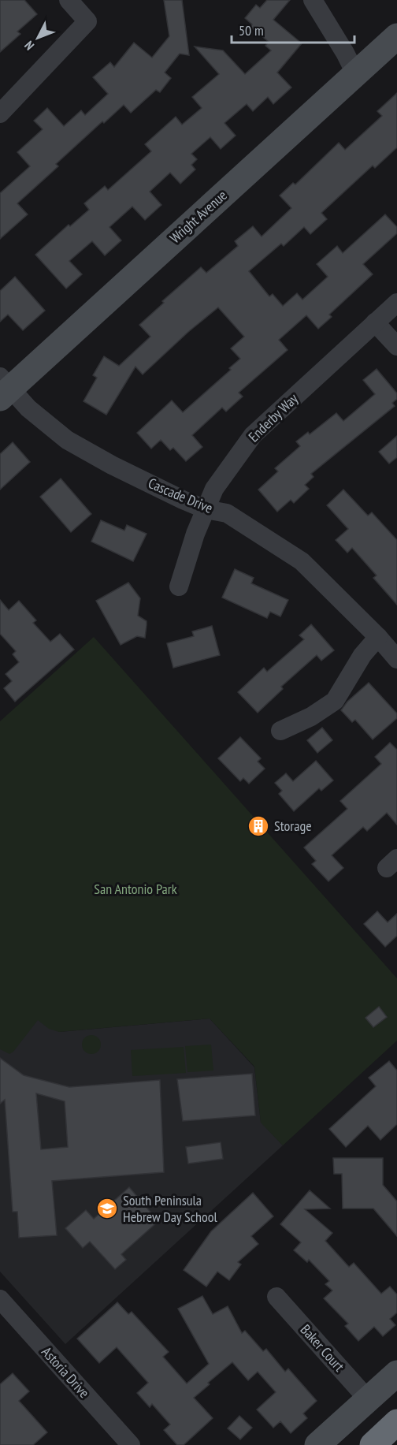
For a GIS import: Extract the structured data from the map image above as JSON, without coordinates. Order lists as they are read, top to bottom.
{
  "streets": {
    "street": [
      "Wright Avenue",
      "Enderby Way",
      "Cascade Drive",
      "Baker Court",
      "Astoria Drive"
    ]
  },
  "crossings": [
    ["Wright Avenue", "Cascade Drive"],
    ["Enderby Way", "Cascade Drive"]
  ],
  "parks": ["San Antonio Park"],
  "places": {
    "building": ["Storage"],
    "school or university": ["South Peninsula Hebrew Day School"]
  },
  "scale_bar": "50 m",
  "north": "bottom left"
}
